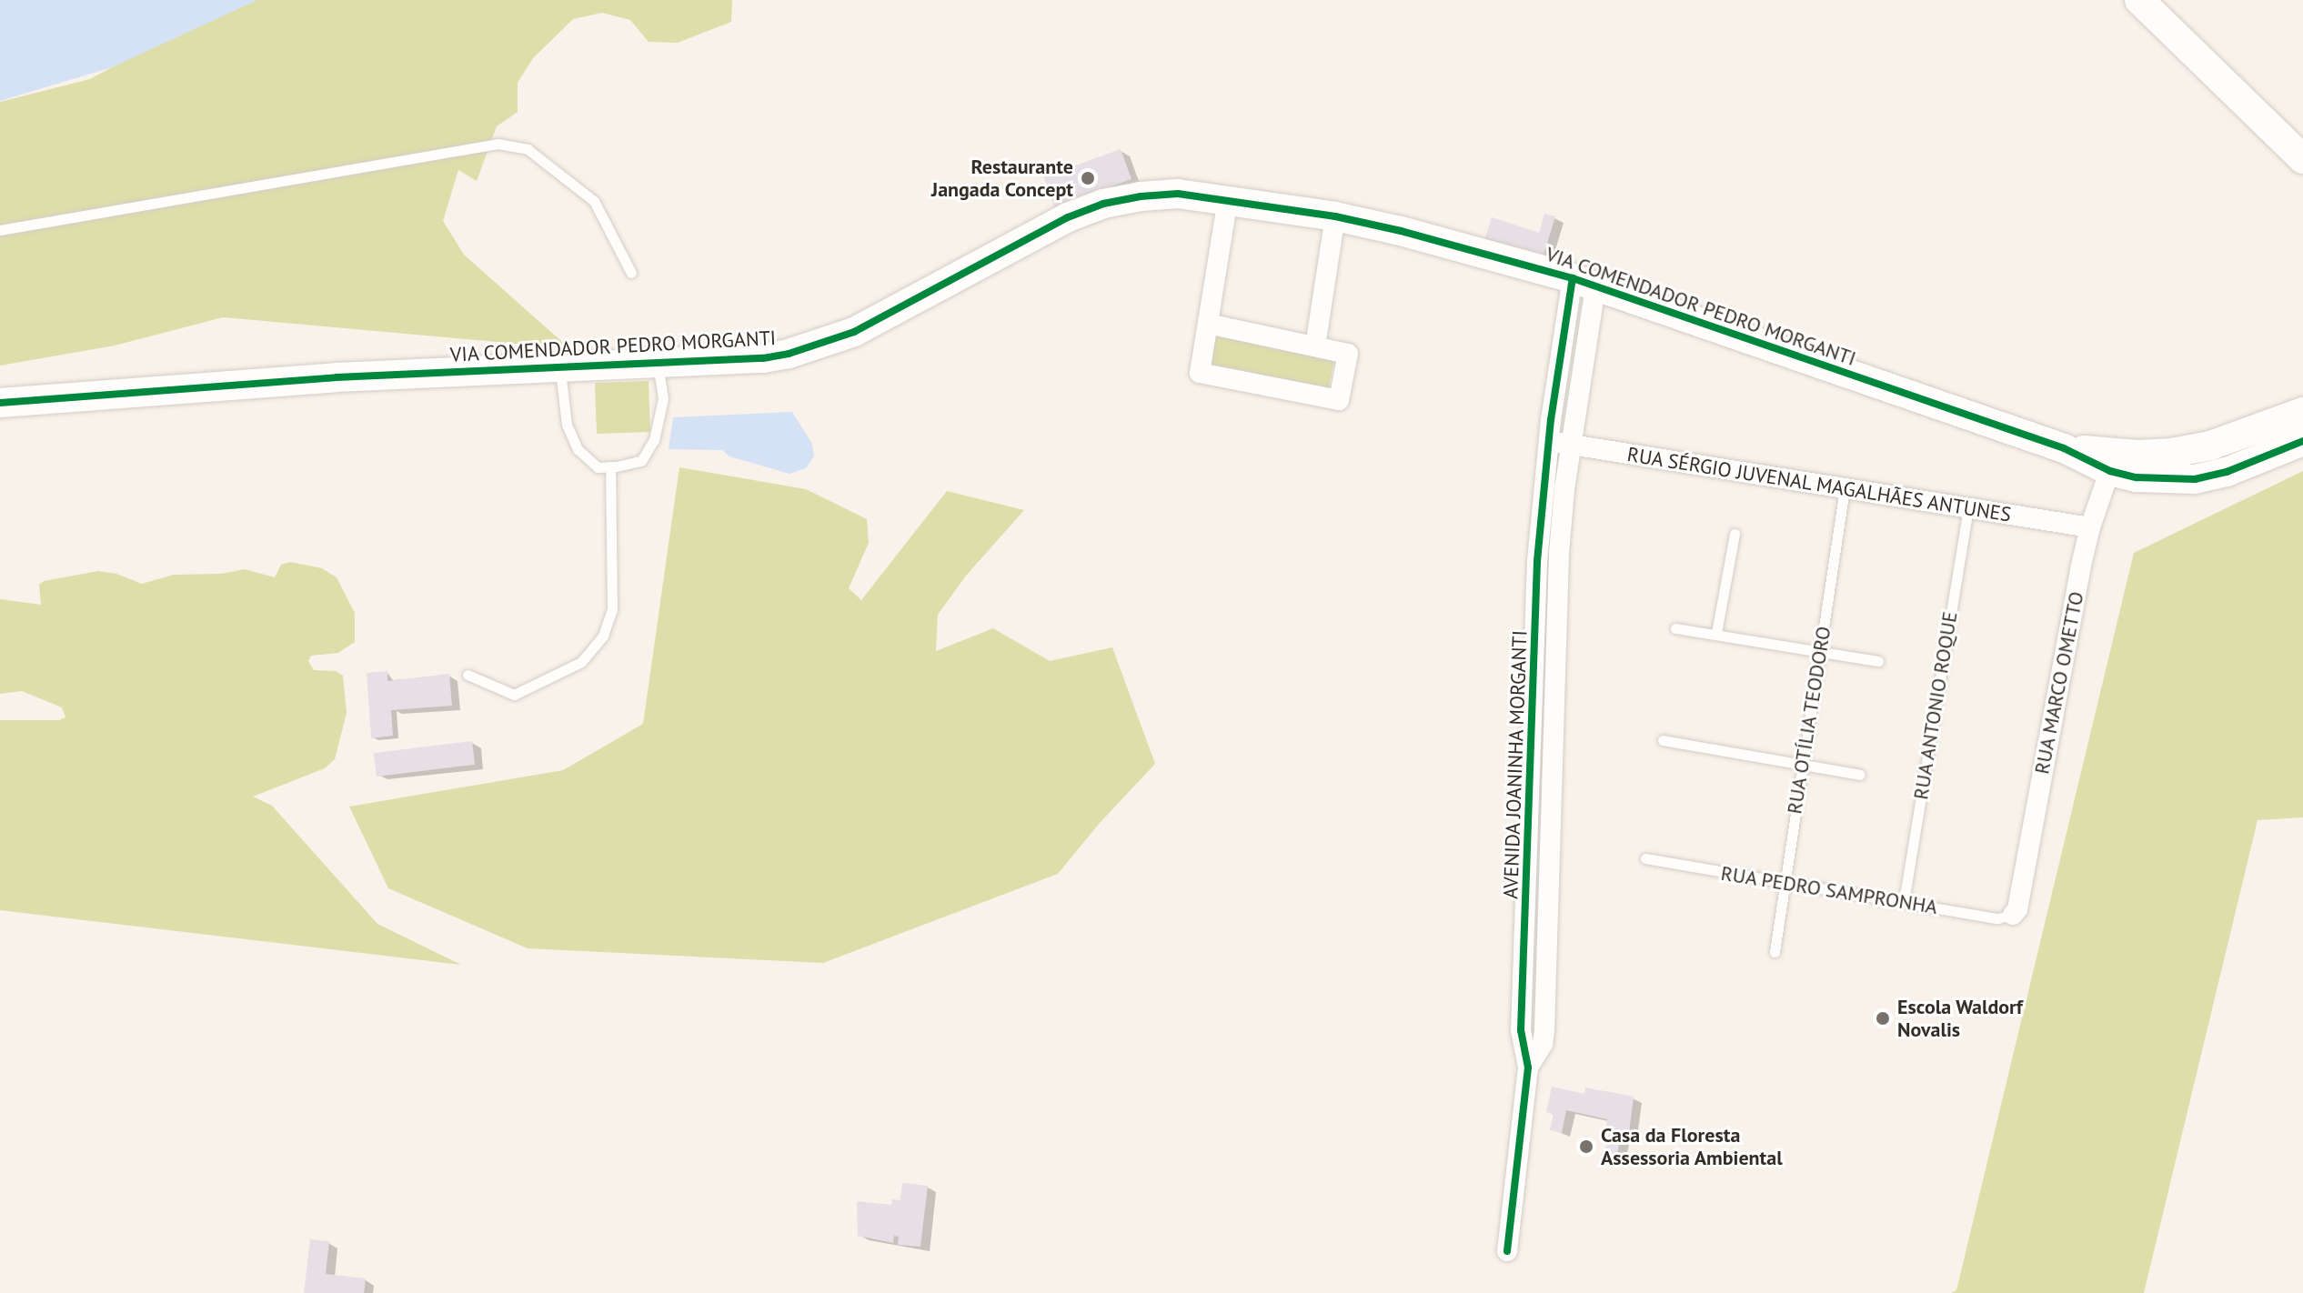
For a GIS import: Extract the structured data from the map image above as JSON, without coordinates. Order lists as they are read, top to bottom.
{
  "streets": {
    "street": [
      "VIA COMENDADOR PEDRO MORGANTI",
      "RUA SÉRGIO JUVENAL MAGALHÃES ANTUNES",
      "RUA MARCO OMETTO",
      "AVENIDA JOANINHA MORGANTI"
    ],
    "lane": ["RUA ANTONIO ROQUE", "RUA OTÍLIA TEODORO", "RUA PEDRO SAMPRONHA"]
  },
  "crossings": [
    ["VIA COMENDADOR PEDRO MORGANTI", "RUA MARCO OMETTO"],
    ["VIA COMENDADOR PEDRO MORGANTI", "AVENIDA JOANINHA MORGANTI"],
    ["RUA SÉRGIO JUVENAL MAGALHÃES ANTUNES", "RUA MARCO OMETTO"],
    ["RUA SÉRGIO JUVENAL MAGALHÃES ANTUNES", "RUA ANTONIO ROQUE"],
    ["RUA SÉRGIO JUVENAL MAGALHÃES ANTUNES", "RUA OTÍLIA TEODORO"],
    ["RUA SÉRGIO JUVENAL MAGALHÃES ANTUNES", "AVENIDA JOANINHA MORGANTI"],
    ["RUA MARCO OMETTO", "RUA PEDRO SAMPRONHA"],
    ["RUA ANTONIO ROQUE", "RUA PEDRO SAMPRONHA"],
    ["RUA OTÍLIA TEODORO", "RUA PEDRO SAMPRONHA"]
  ],
  "places": ["Restaurante Jangada Concept", "Escola Waldorf Novalis", "Casa da Floresta Assessoria Ambiental"]
}
